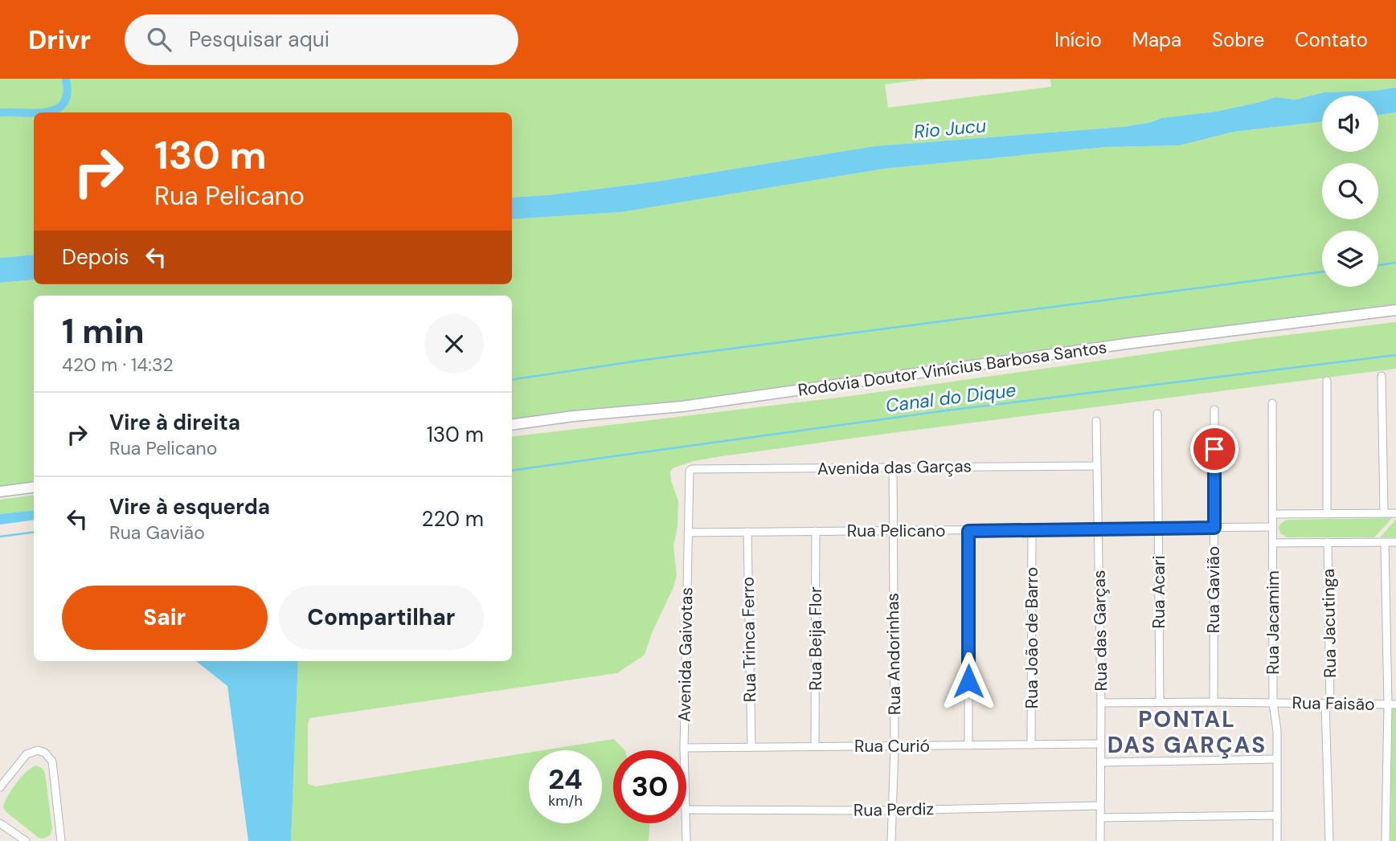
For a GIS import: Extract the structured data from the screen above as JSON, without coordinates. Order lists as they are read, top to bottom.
{
  "streets": {
    "main road": ["Rodovia Doutor Vinícius Barbosa Santos"],
    "street": [
      "Avenida das Garças",
      "Rua Pelicano",
      "Rua Gavião",
      "Rua Acari",
      "Rua Jacamim",
      "Rua Jacutinga",
      "Rua das Garças",
      "Rua João de Barro",
      "Rua Beija Flor",
      "Rua Trinca Ferro",
      "Rua Andorinhas",
      "Avenida Gaivotas",
      "Rua Faisão",
      "Rua Curió",
      "Rua Perdiz"
    ]
  },
  "crossings": [
    ["Avenida das Garças", "Rua das Garças"],
    ["Avenida das Garças", "Rua Andorinhas"],
    ["Avenida das Garças", "Avenida Gaivotas"],
    ["Rua Pelicano", "Rua Gavião"],
    ["Rua Pelicano", "Rua Acari"],
    ["Rua Pelicano", "Rua Jacamim"],
    ["Rua Pelicano", "Rua das Garças"],
    ["Rua Pelicano", "Rua João de Barro"],
    ["Rua Pelicano", "Rua Beija Flor"],
    ["Rua Pelicano", "Rua Trinca Ferro"],
    ["Rua Pelicano", "Rua Andorinhas"],
    ["Rua Pelicano", "Avenida Gaivotas"],
    ["Rua Gavião", "Rua Faisão"],
    ["Rua Acari", "Rua Faisão"],
    ["Rua Jacamim", "Rua Faisão"],
    ["Rua Jacutinga", "Rua Faisão"],
    ["Rua das Garças", "Rua Faisão"],
    ["Rua das Garças", "Rua Curió"],
    ["Rua das Garças", "Rua Perdiz"],
    ["Rua João de Barro", "Rua Curió"],
    ["Rua Beija Flor", "Rua Curió"],
    ["Rua Trinca Ferro", "Rua Curió"],
    ["Rua Andorinhas", "Rua Curió"],
    ["Rua Andorinhas", "Rua Perdiz"],
    ["Avenida Gaivotas", "Rua Curió"],
    ["Avenida Gaivotas", "Rua Perdiz"]
  ],
  "districts": ["PONTAL DAS GARÇAS"],
  "water": ["Rio Jucu", "Canal do Dique"],
  "page": {
    "header": "Drivr",
    "search": "Pesquisar aqui",
    "nav": [
      "Início",
      "Mapa",
      "Sobre",
      "Contato"
    ],
    "turn": ["130 m", "Rua Pelicano"],
    "then": "Depois",
    "heading": ["1 min", "420 m · 14:32"],
    "list": [
      {
        "name": "Vire à direita",
        "note": "Rua Pelicano",
        "value": "130 m"
      },
      {
        "name": "Vire à esquerda",
        "note": "Rua Gavião",
        "value": "220 m"
      }
    ],
    "buttons": ["Sair", "Compartilhar"],
    "speed": "24 km/h",
    "limit": "30"
  }
}
